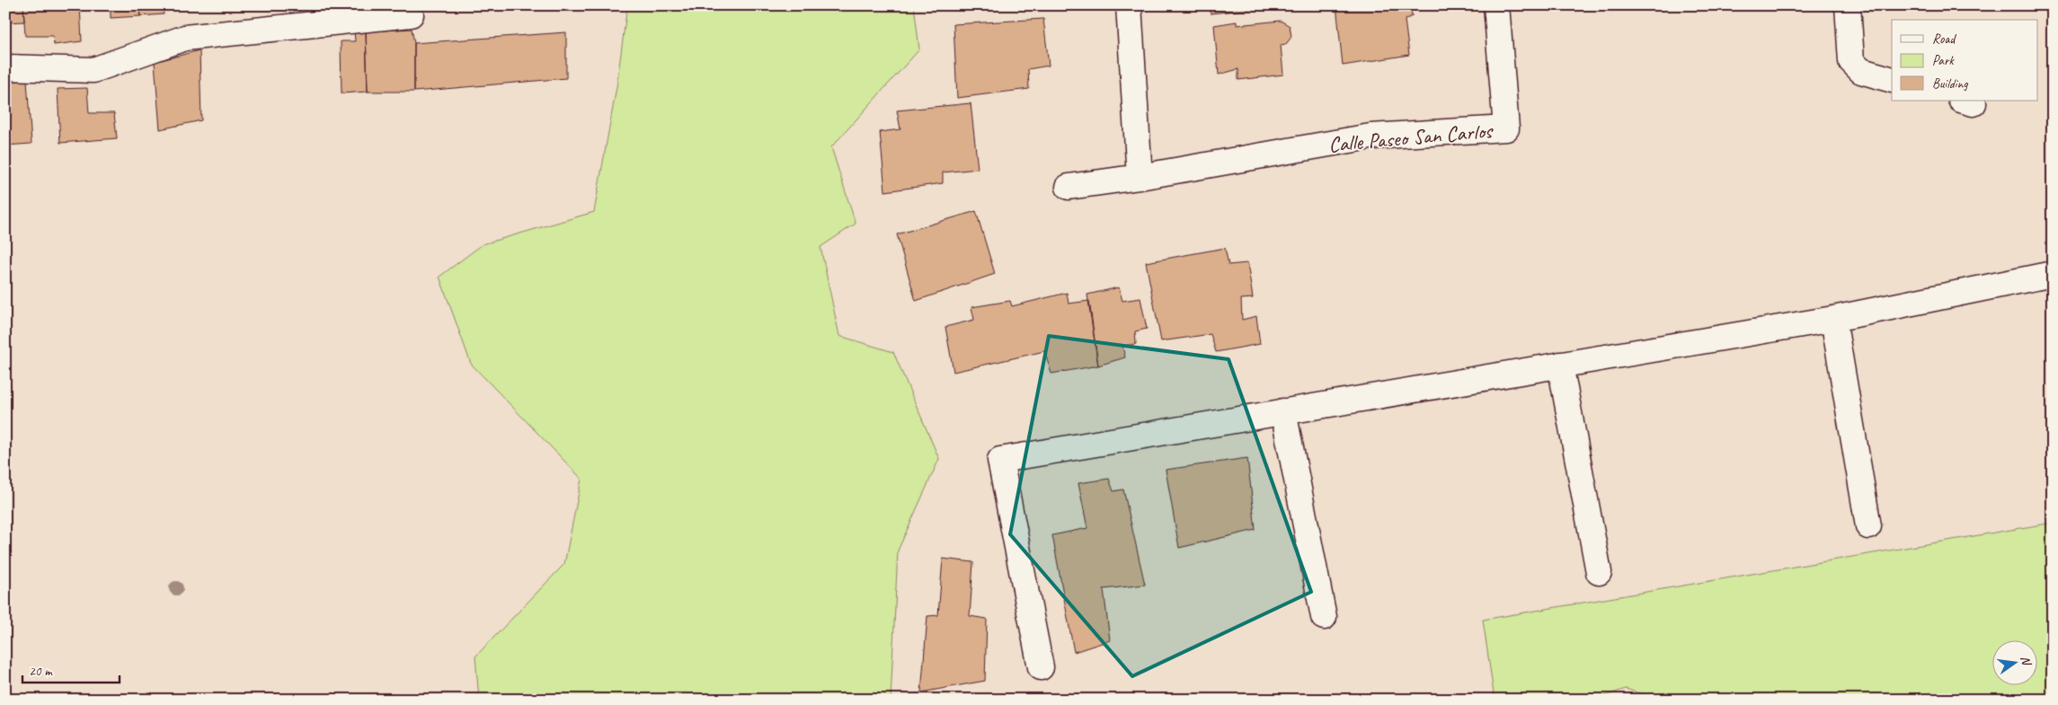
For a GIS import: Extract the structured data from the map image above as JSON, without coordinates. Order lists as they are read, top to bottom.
{
  "streets": {
    "street": ["Calle Paseo San Carlos"]
  },
  "legend": ["Road", "Park", "Building"],
  "scale_bar": "20 m",
  "north": "right"
}
